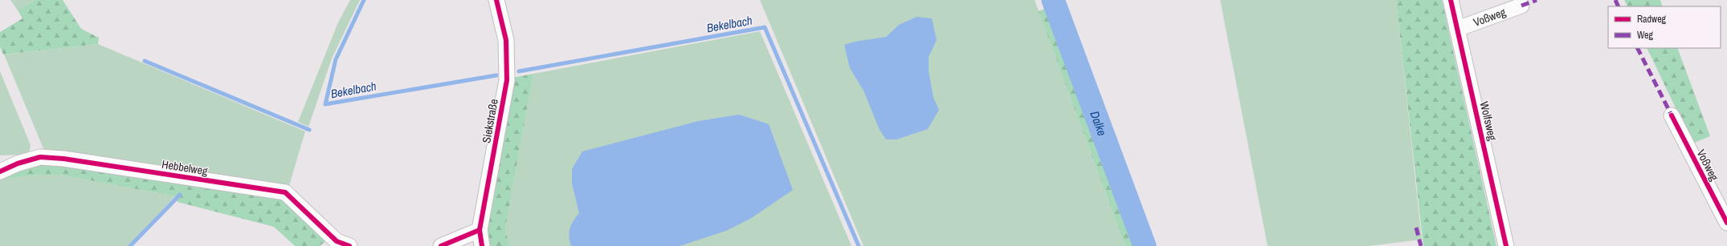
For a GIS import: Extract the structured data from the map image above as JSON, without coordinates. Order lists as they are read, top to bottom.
{
  "streets": {
    "street": [
      "Voßweg",
      "Siekstraße",
      "Wolfsweg",
      "Hebbelweg"
    ]
  },
  "crossings": [
    ["Voßweg", "Wolfsweg"]
  ],
  "water": ["Bekelbach", "Dalke"],
  "legend": ["Radweg", "Weg"]
}
